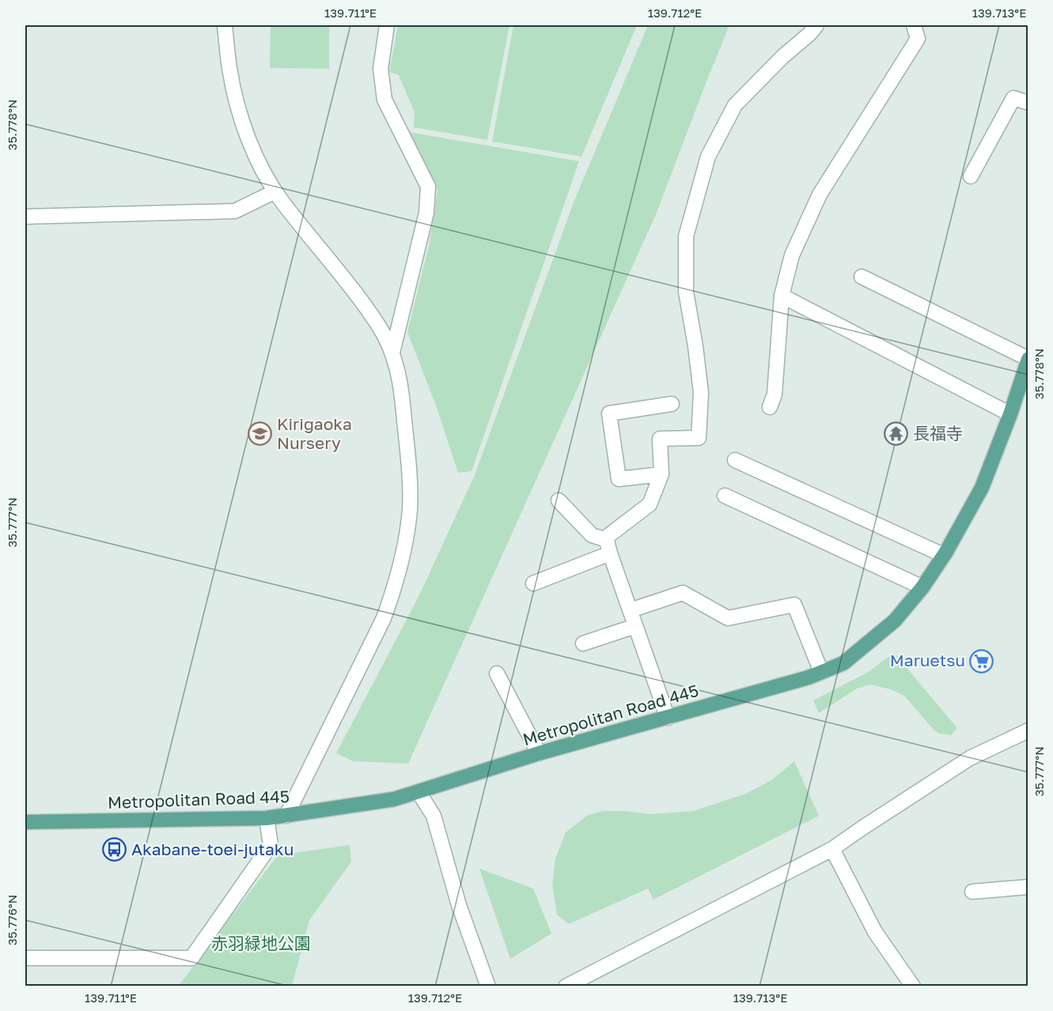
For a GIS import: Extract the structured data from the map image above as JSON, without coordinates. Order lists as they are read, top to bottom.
{
  "streets": {
    "main road": ["Metropolitan Road 445"]
  },
  "parks": ["赤羽緑地公園"],
  "places": {
    "school or university": ["Kirigaoka Nursery"],
    "temple": ["長福寺"],
    "supermarket": ["Maruetsu"],
    "bus stop": ["Akabane-toei-jutaku"]
  },
  "coordinates": [
    "139.711°E",
    "139.712°E",
    "139.713°E",
    "35.778°N",
    "35.777°N",
    "35.776°N"
  ]
}
